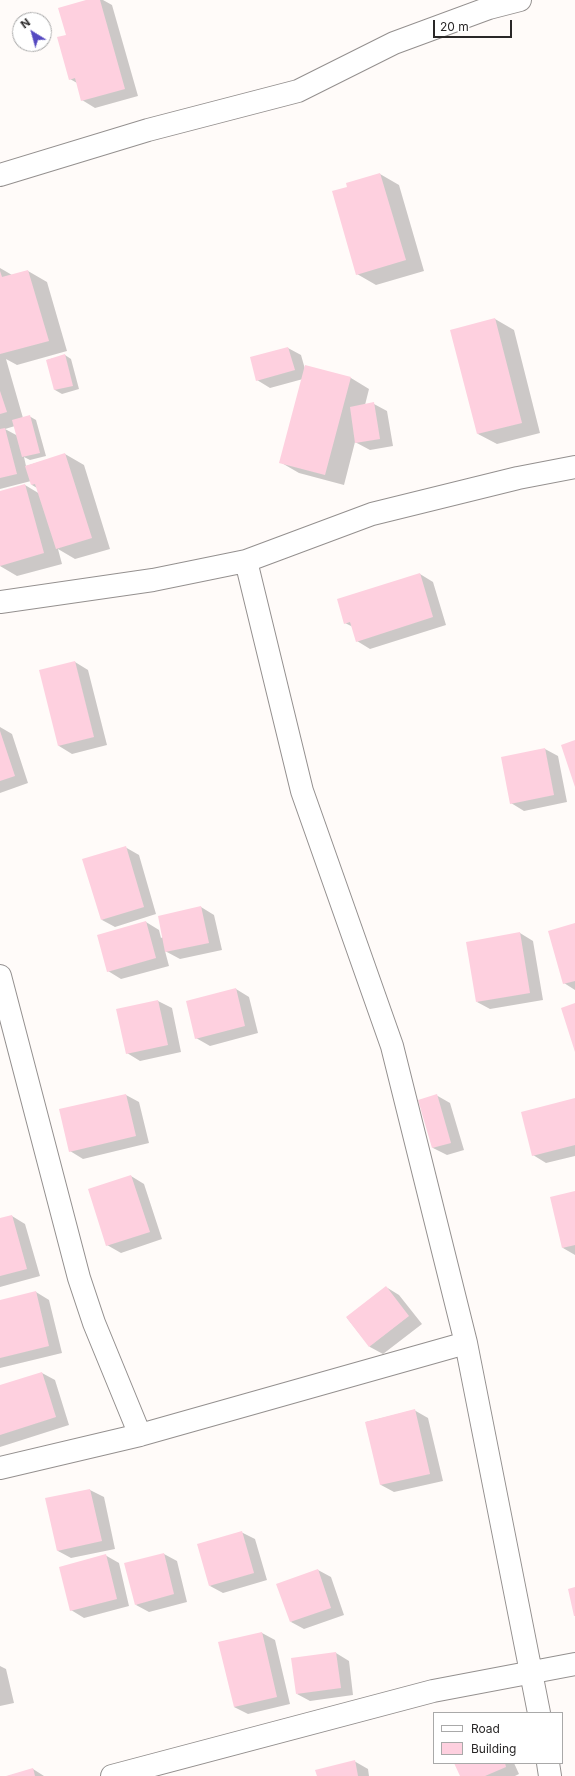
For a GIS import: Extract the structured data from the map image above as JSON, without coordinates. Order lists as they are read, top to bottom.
{
  "legend": ["Road", "Building"],
  "scale_bar": "20 m",
  "north": "top left"
}
